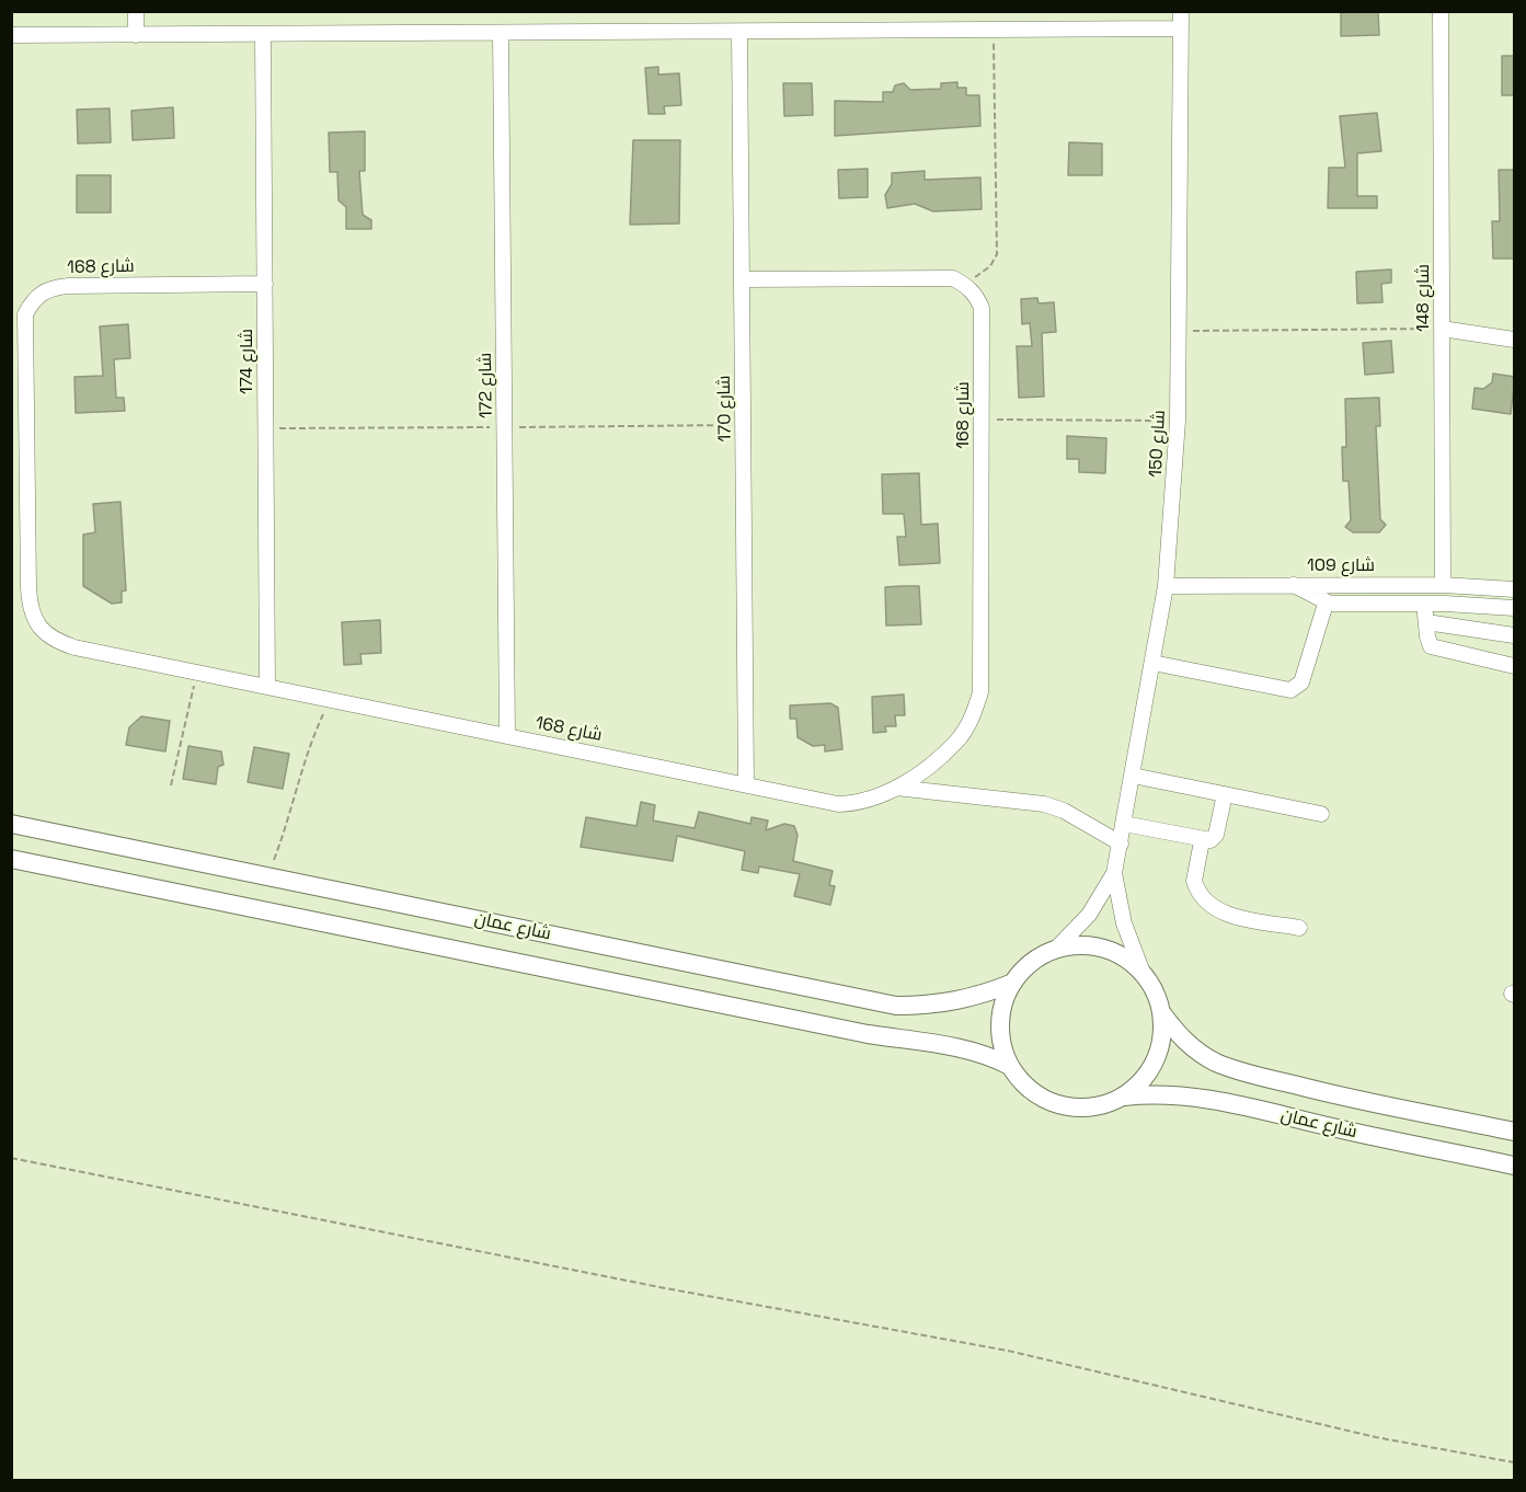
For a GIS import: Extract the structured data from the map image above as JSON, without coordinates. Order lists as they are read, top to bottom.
{
  "streets": {
    "main road": ["شارع عمان"],
    "street": [
      "شارع 168",
      "شارع 148",
      "شارع 174",
      "شارع 172",
      "شارع 170",
      "شارع 150",
      "شارع 109"
    ]
  },
  "crossings": [
    ["شارع 168", "شارع 174"],
    ["شارع 168", "شارع 172"],
    ["شارع 168", "شارع 170"],
    ["شارع 148", "شارع 109"],
    ["شارع 150", "شارع 109"],
    ["شارع 150", "شارع عمان"]
  ]
}
